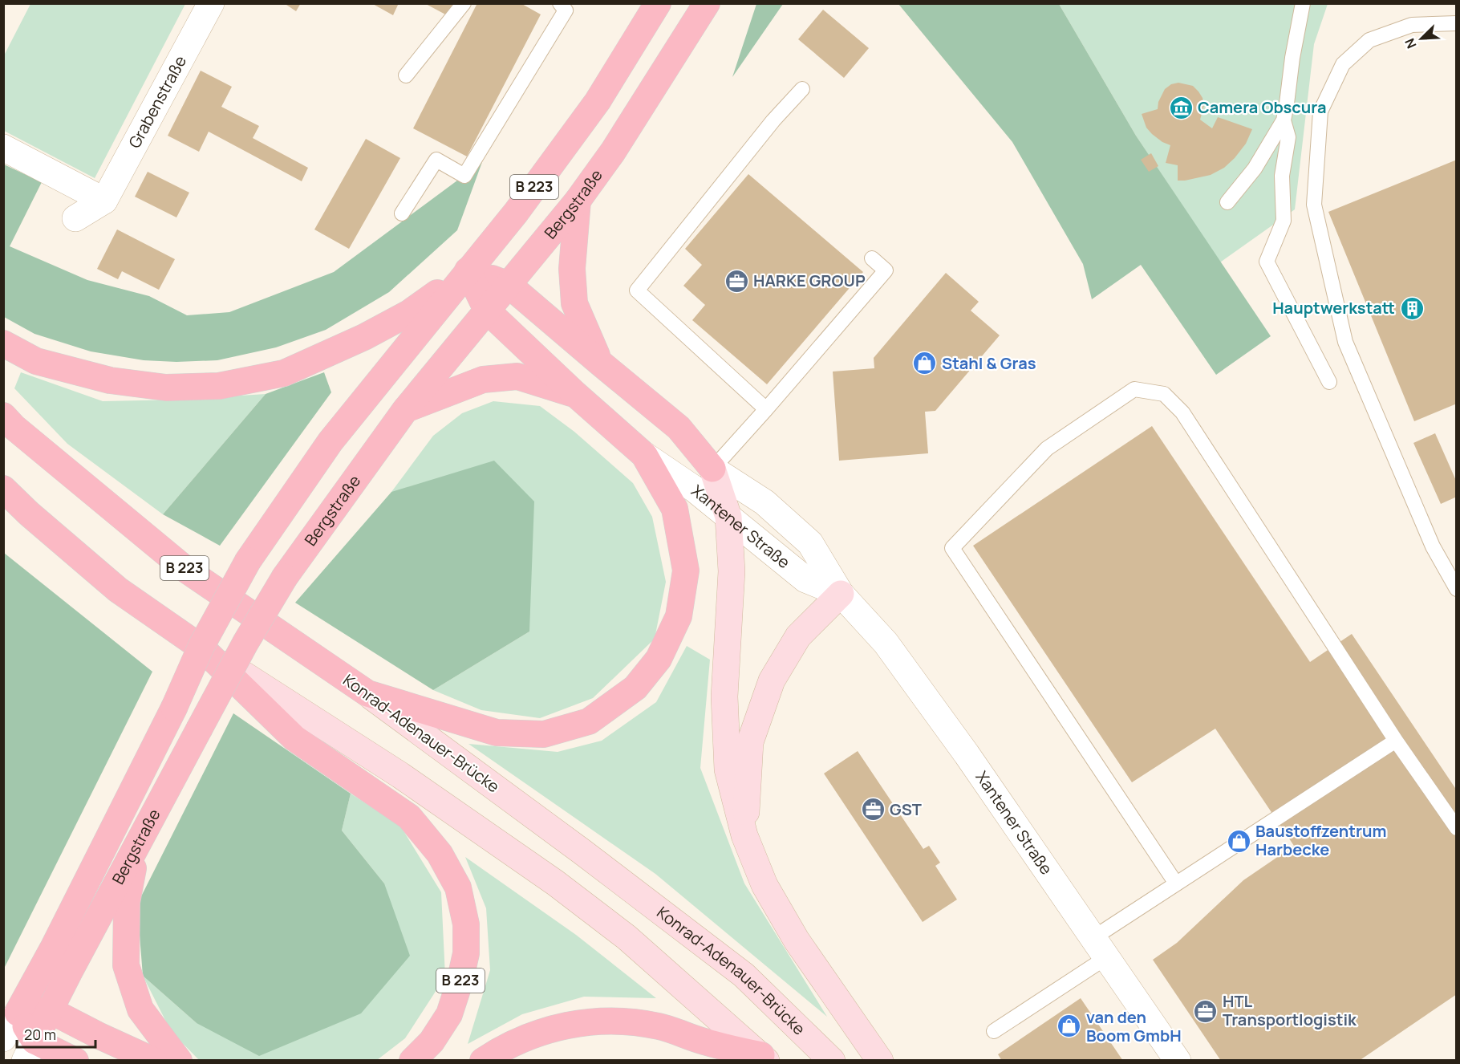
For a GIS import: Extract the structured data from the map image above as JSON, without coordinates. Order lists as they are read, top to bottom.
{
  "streets": {
    "main road": ["B 223", "Bergstraße", "Konrad-Adenauer-Brücke"],
    "street": ["Grabenstraße", "Xantener Straße"]
  },
  "crossings": [
    ["B 223", "Bergstraße"]
  ],
  "places": {
    "museum": ["Camera Obscura"],
    "office": ["HARKE GROUP", "GST", "HTL Transportlogistik"],
    "building": ["Hauptwerkstatt"],
    "shop": ["Stahl & Gras", "Baustoffzentrum Harbecke", "van den Boom GmbH"]
  },
  "scale_bar": "20 m",
  "north": "bottom left"
}
